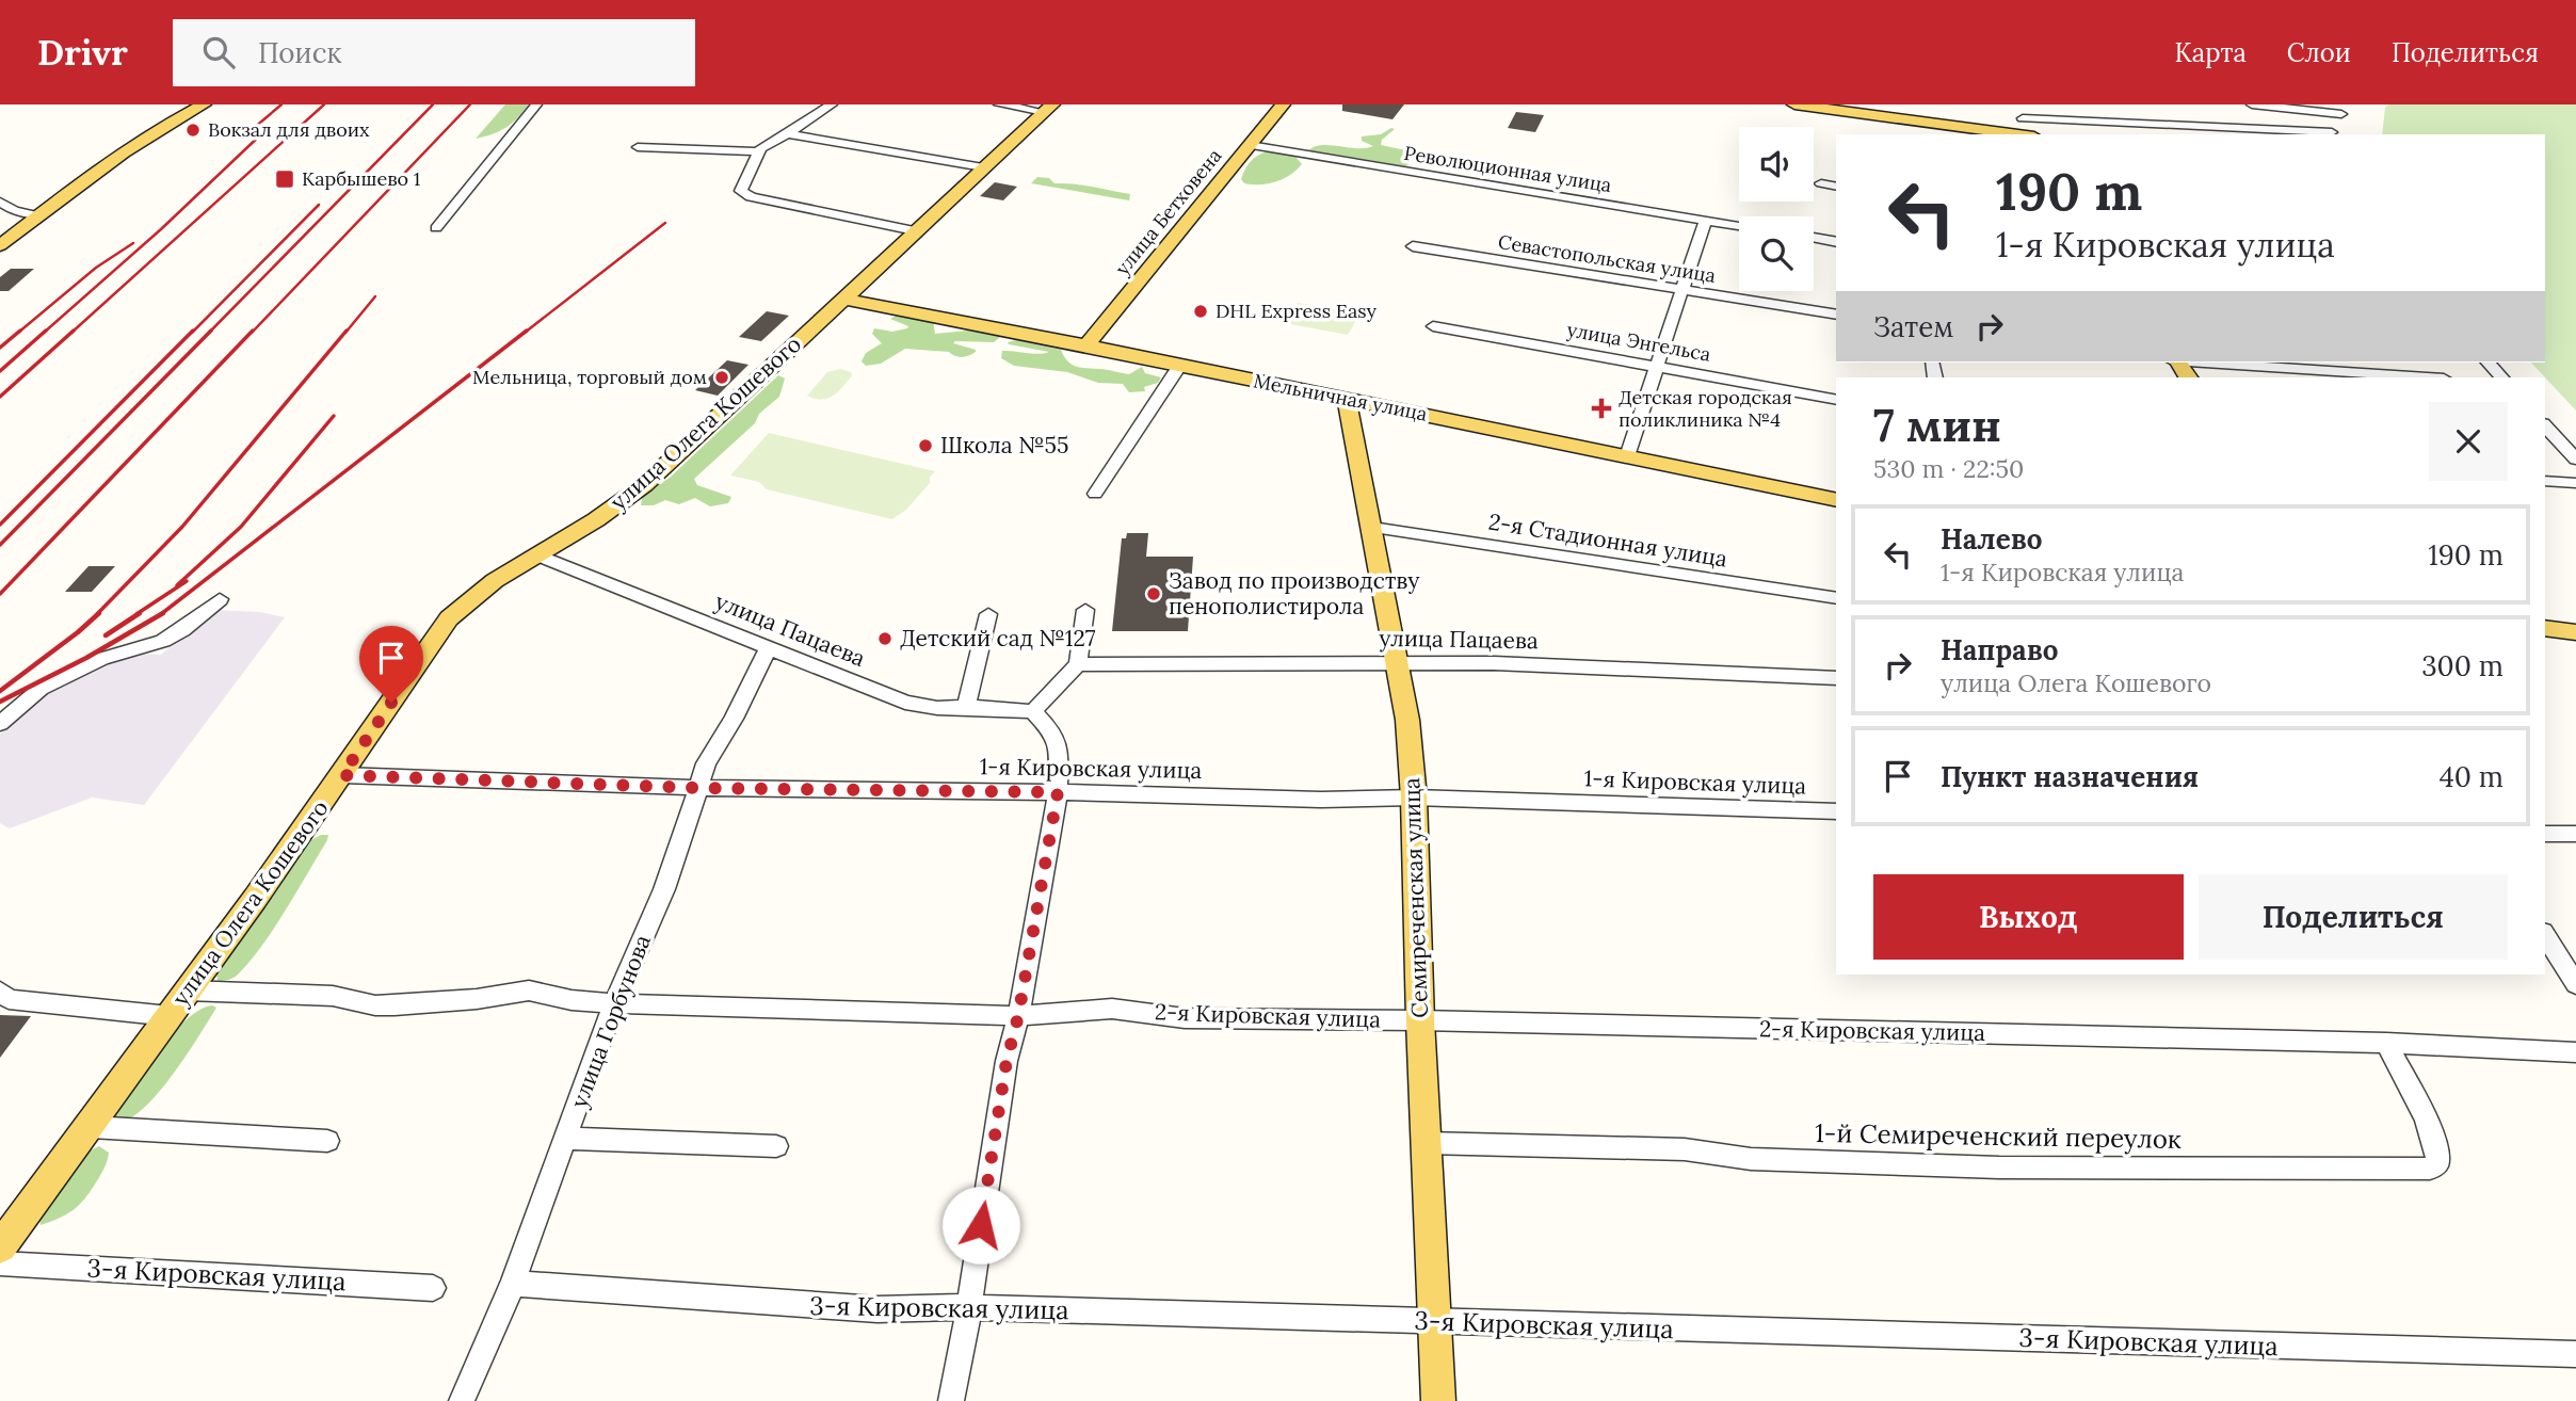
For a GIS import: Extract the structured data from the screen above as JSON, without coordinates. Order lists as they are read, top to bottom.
{
  "streets": {
    "main road": [
      "улица Бетховена",
      "Мельничная улица",
      "улица Олега Кошевого",
      "Семиреченская улица"
    ],
    "street": [
      "Революционная улица",
      "Севастопольская улица",
      "улица Энгельса",
      "2-я Стадионная улица",
      "улица Пацаева",
      "1-я Кировская улица",
      "2-я Кировская улица",
      "улица Горбунова",
      "1-й Семиреченский переулок",
      "3-я Кировская улица"
    ]
  },
  "crossings": [
    ["Революционная улица", "улица Бетховена"],
    ["улица Бетховена", "Мельничная улица"],
    ["Мельничная улица", "улица Олега Кошевого"],
    ["Мельничная улица", "Семиреченская улица"],
    ["улица Олега Кошевого", "улица Пацаева"],
    ["улица Олега Кошевого", "1-я Кировская улица"],
    ["улица Олега Кошевого", "2-я Кировская улица"],
    ["2-я Стадионная улица", "Семиреченская улица"],
    ["улица Пацаева", "Семиреченская улица"],
    ["улица Пацаева", "улица Горбунова"],
    ["1-я Кировская улица", "Семиреченская улица"],
    ["1-я Кировская улица", "улица Горбунова"],
    ["Семиреченская улица", "2-я Кировская улица"],
    ["Семиреченская улица", "1-й Семиреченский переулок"],
    ["Семиреченская улица", "3-я Кировская улица"],
    ["2-я Кировская улица", "улица Горбунова"],
    ["2-я Кировская улица", "1-й Семиреченский переулок"],
    ["улица Горбунова", "3-я Кировская улица"]
  ],
  "places": {
    "other": [
      "Вокзал для двоих",
      "DHL Express Easy",
      "Мельница, торговый дом",
      "Школа №55",
      "Завод по производству пенополистирола",
      "Детский сад №127"
    ],
    "transit": ["Карбышево 1"],
    "health": ["Детская городская поликлиника №4"]
  },
  "page": {
    "header": "Drivr",
    "search": "Поиск",
    "nav": ["Карта", "Слои", "Поделиться"],
    "turn": ["190 m", "1-я Кировская улица"],
    "then": "Затем",
    "heading": ["7 мин", "530 m · 22:50"],
    "list": [
      {
        "name": "Налево",
        "note": "1-я Кировская улица",
        "value": "190 m"
      },
      {
        "name": "Направо",
        "note": "улица Олега Кошевого",
        "value": "300 m"
      },
      {
        "name": "Пункт назначения",
        "value": "40 m"
      }
    ],
    "buttons": ["Выход", "Поделиться"]
  }
}
